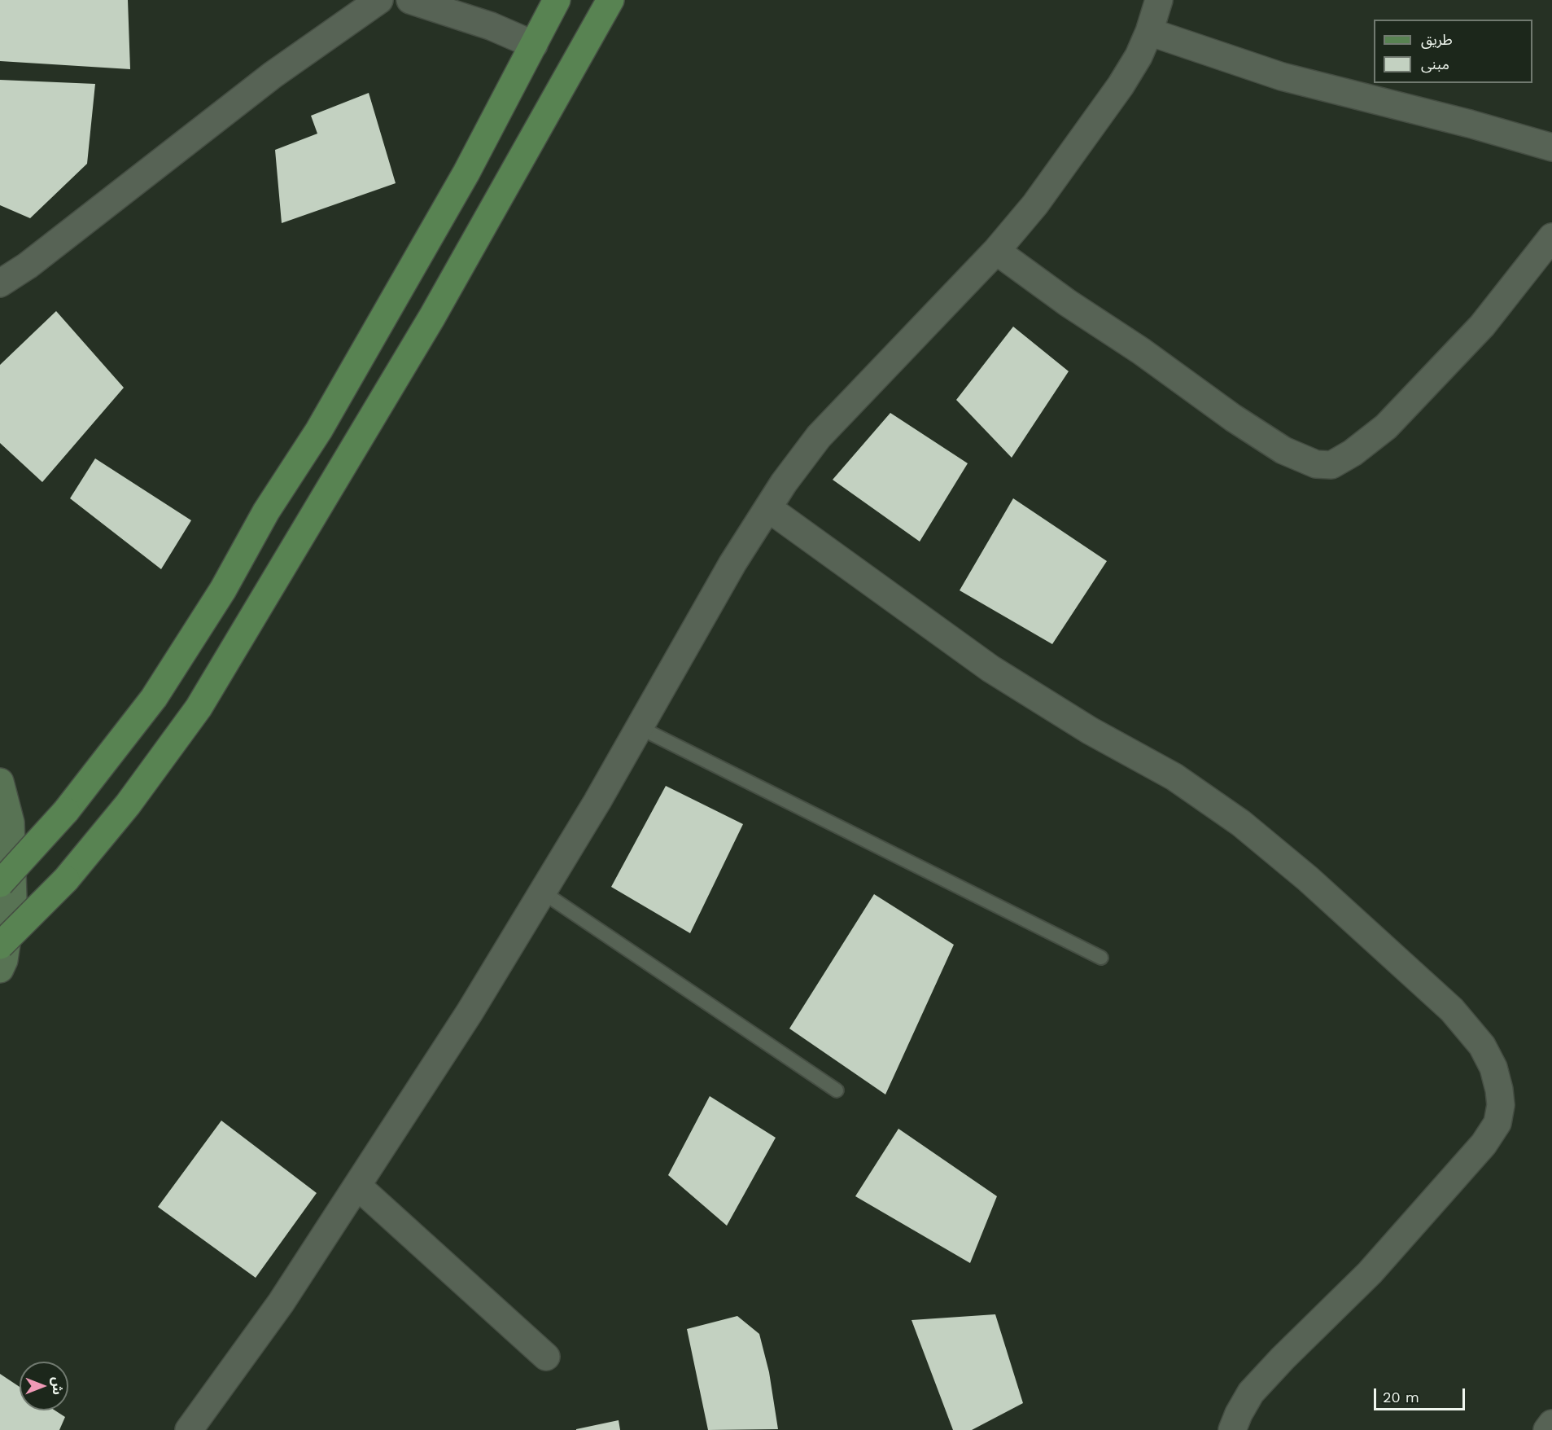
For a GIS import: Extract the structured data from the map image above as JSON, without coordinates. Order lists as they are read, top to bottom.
{
  "legend": ["طريق", "مبنى"],
  "scale_bar": "20 m",
  "north": "right"
}
